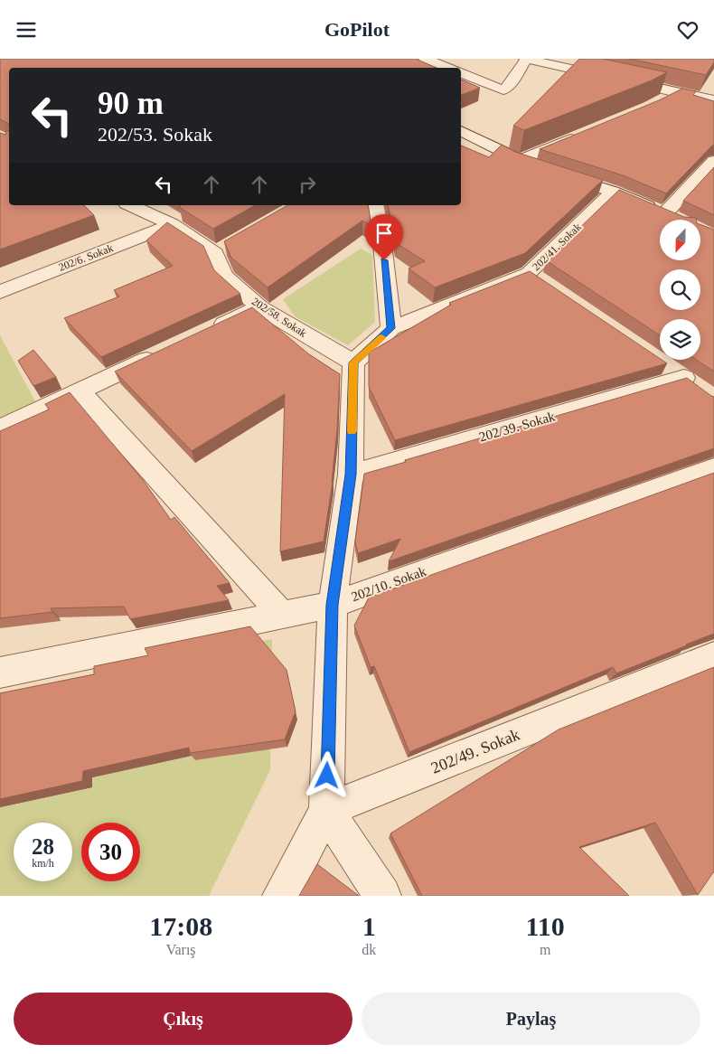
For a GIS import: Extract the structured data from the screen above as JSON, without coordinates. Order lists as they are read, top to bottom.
{
  "streets": {
    "street": [
      "202/41. Sokak",
      "202/6. Sokak",
      "202/58. Sokak",
      "202/39. Sokak",
      "202/10. Sokak",
      "202/49. Sokak"
    ]
  },
  "crossings": [
    ["202/6. Sokak", "202/58. Sokak"]
  ],
  "north": "bottom",
  "page": {
    "header": "GoPilot",
    "turn": ["90 m", "202/53. Sokak"],
    "speed": "28 km/h",
    "limit": "30",
    "eta": [
      "17:08",
      "Varış",
      "1",
      "dk",
      "110",
      "m"
    ],
    "buttons": ["Çıkış", "Paylaş"]
  }
}
